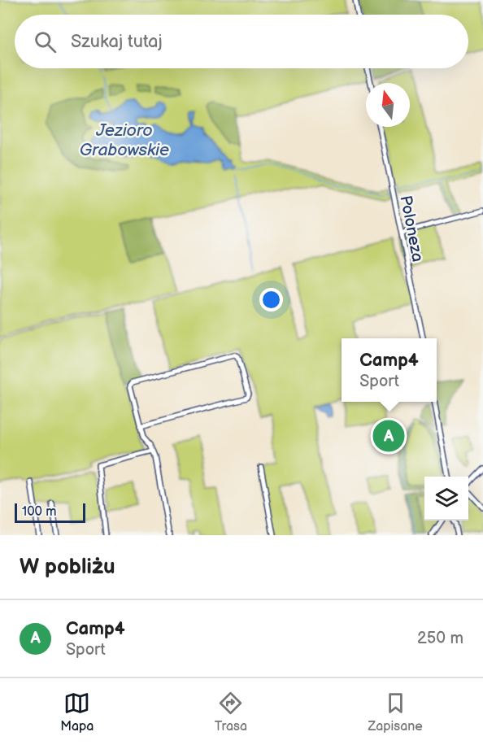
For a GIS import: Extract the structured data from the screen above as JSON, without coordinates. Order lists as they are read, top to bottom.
{
  "streets": {
    "street": ["Poloneza"]
  },
  "water": ["Jezioro Grabowskie"],
  "scale_bar": "100 m",
  "north": "top",
  "page": {
    "search": "Szukaj tutaj",
    "popup": ["Camp4", "Sport"],
    "pins": "A",
    "scale": "100 m",
    "heading": "W pobliżu",
    "list": [
      {
        "mark": "A",
        "name": "Camp4",
        "note": "Sport",
        "value": "250 m"
      }
    ],
    "nav": ["Mapa", "Trasa", "Zapisane"]
  }
}
